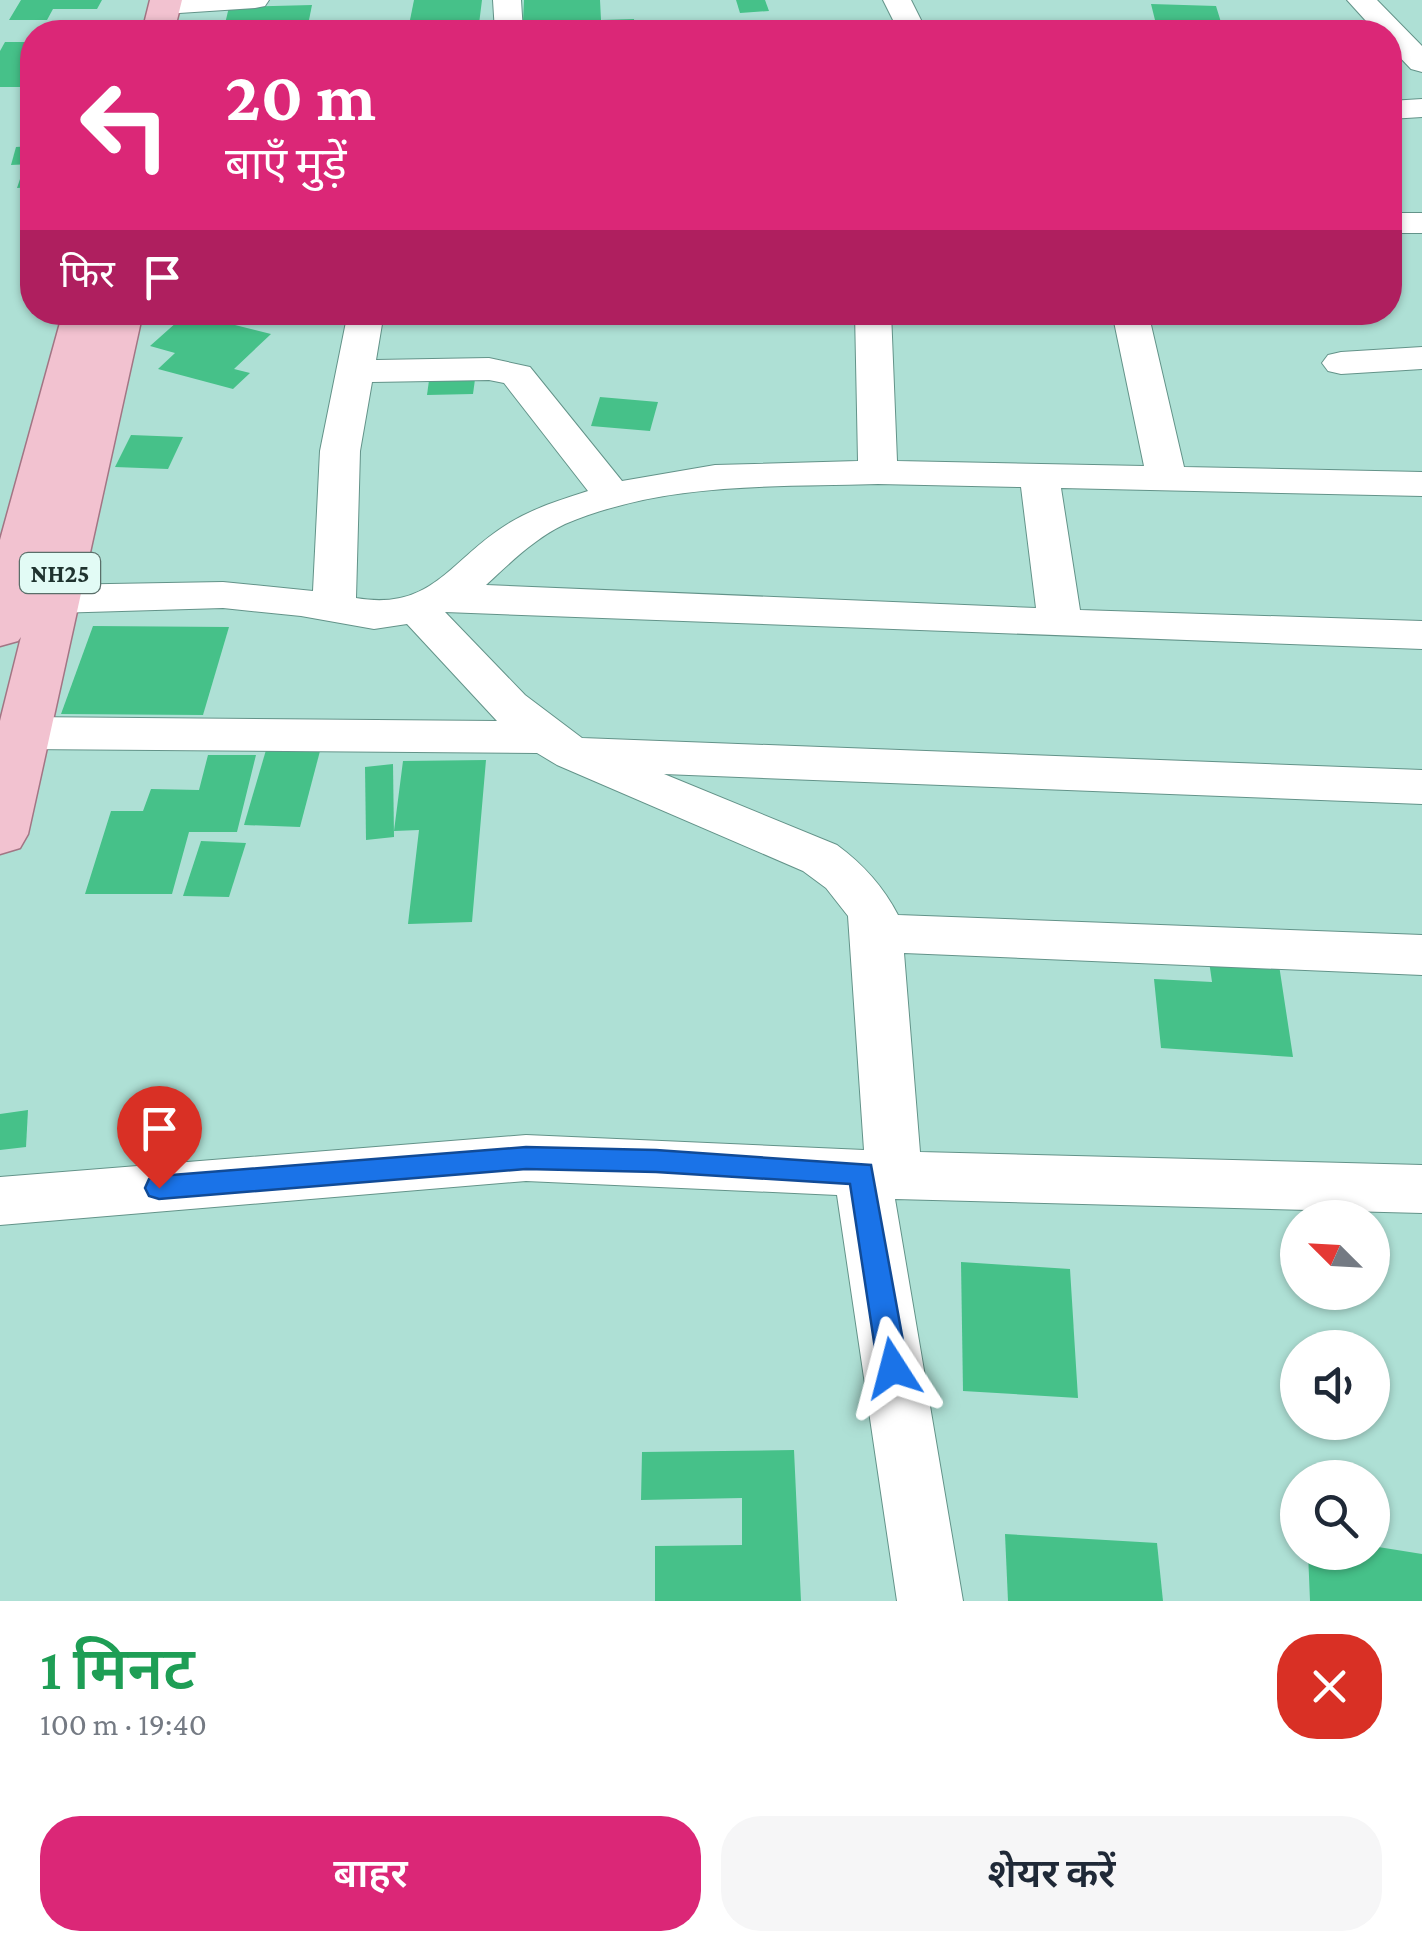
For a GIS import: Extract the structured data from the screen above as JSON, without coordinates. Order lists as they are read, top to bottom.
{
  "streets": {
    "main road": ["NH25"]
  },
  "north": "top left",
  "page": {
    "turn": ["20 m", "बाएँ मुड़ें"],
    "then": "फिर",
    "heading": ["1 मिनट", "100 m · 19:40"],
    "buttons": ["बाहर", "शेयर करें"]
  }
}
